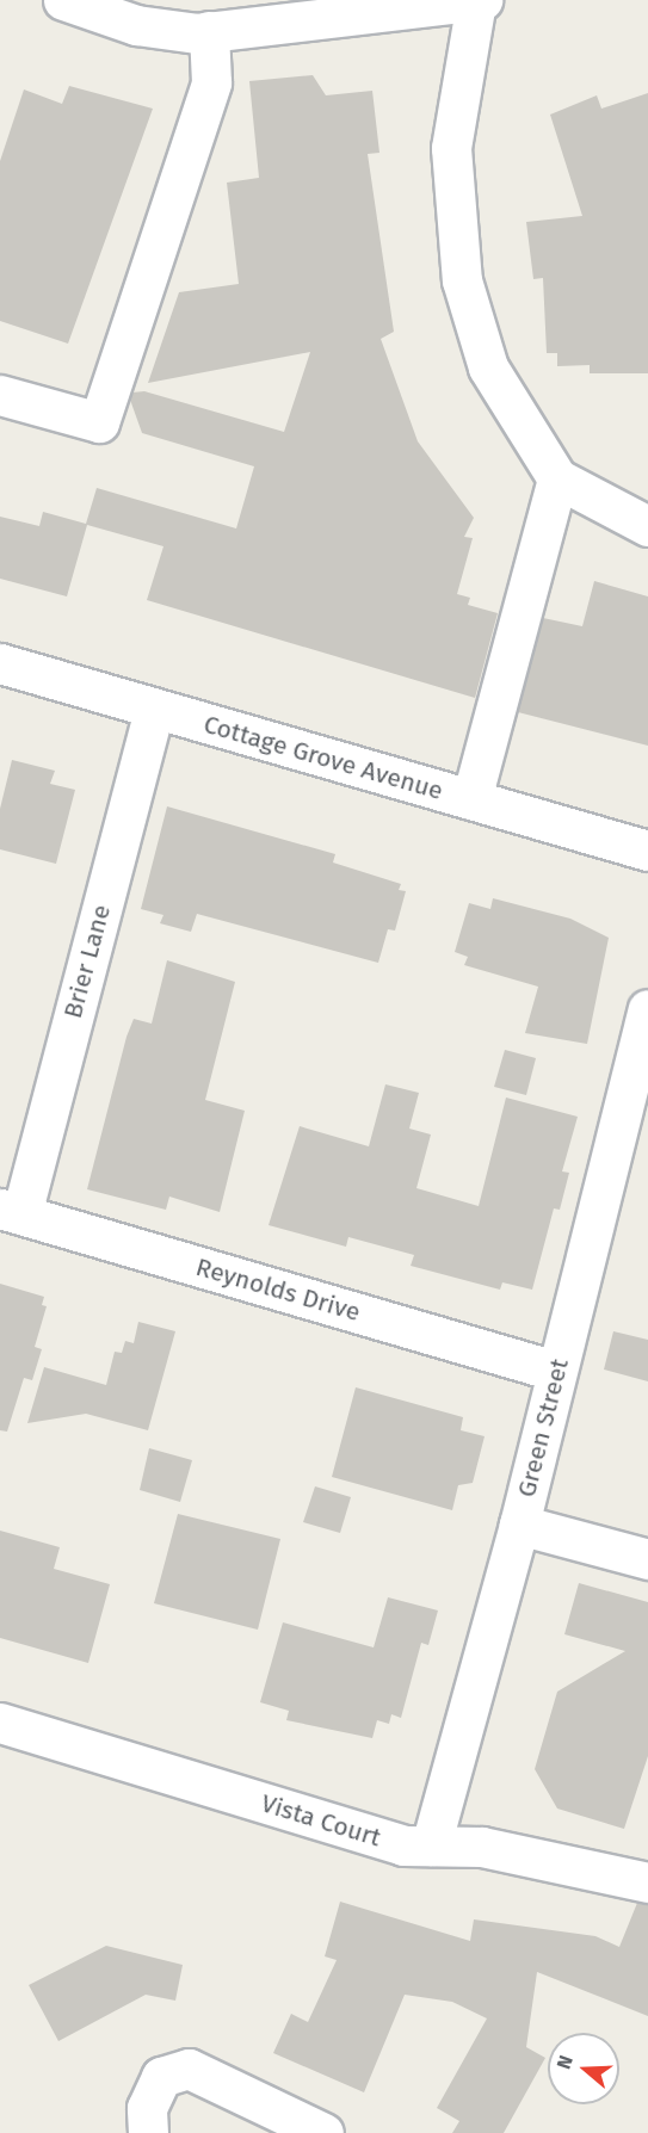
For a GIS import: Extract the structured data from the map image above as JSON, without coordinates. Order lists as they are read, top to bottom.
{
  "streets": {
    "street": [
      "Cottage Grove Avenue",
      "Brier Lane",
      "Reynolds Drive",
      "Green Street",
      "Vista Court"
    ]
  },
  "crossings": [
    ["Cottage Grove Avenue", "Brier Lane"],
    ["Brier Lane", "Reynolds Drive"],
    ["Reynolds Drive", "Green Street"],
    ["Green Street", "Vista Court"]
  ],
  "north": "left"
}
